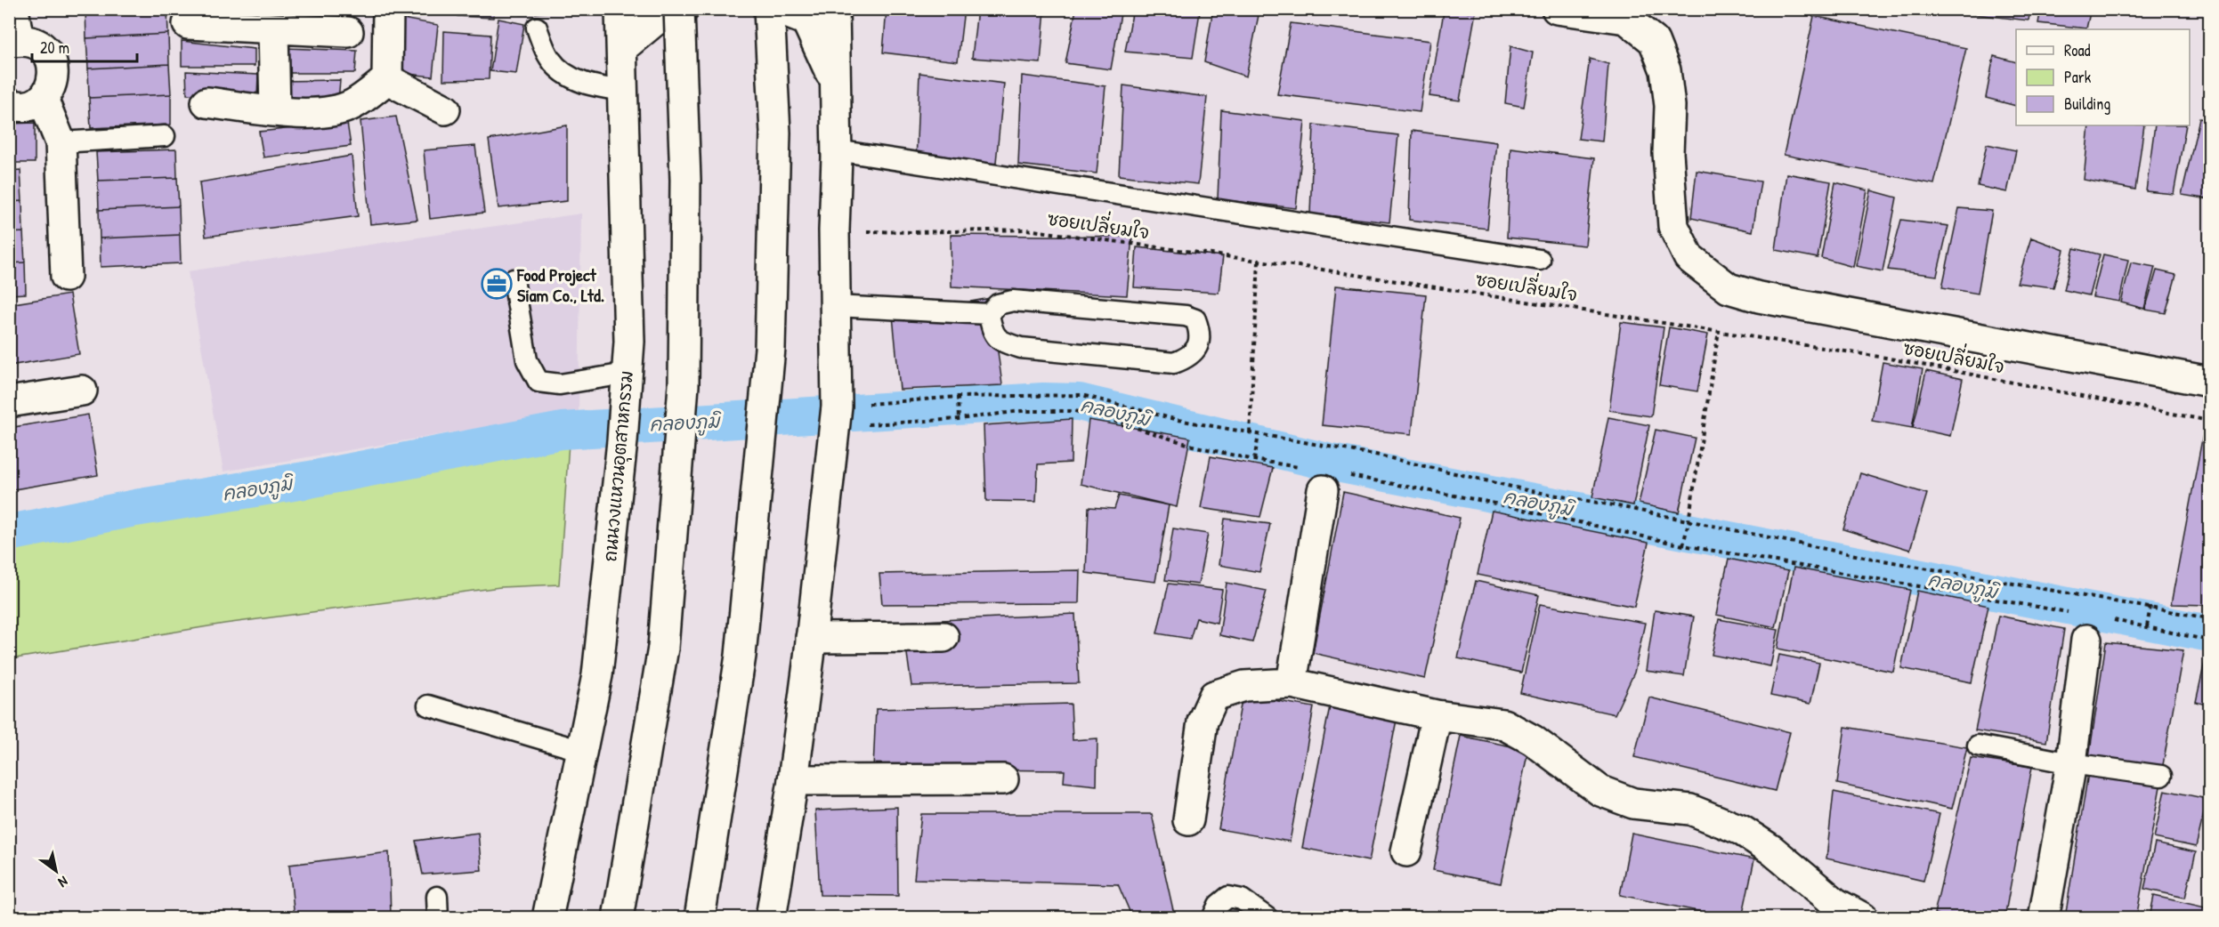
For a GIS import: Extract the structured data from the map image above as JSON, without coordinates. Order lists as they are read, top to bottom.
{
  "streets": {
    "main road": ["ถนนวงแหวนอุตสาหกรรม"],
    "path": ["ซอยเปลี่ยมใจ"]
  },
  "water": ["คลองภูมิ"],
  "places": {
    "office": ["Food Project Siam Co., Ltd."]
  },
  "legend": ["Road", "Park", "Building"],
  "scale_bar": "20 m",
  "north": "bottom right"
}
